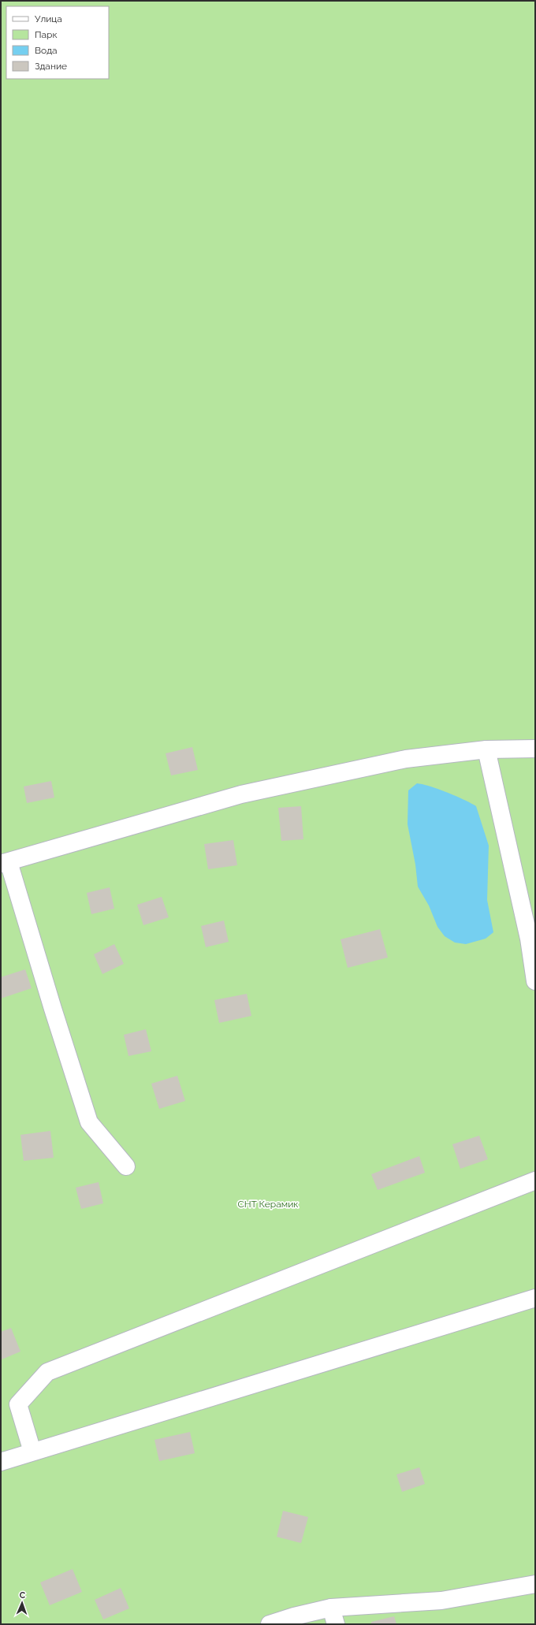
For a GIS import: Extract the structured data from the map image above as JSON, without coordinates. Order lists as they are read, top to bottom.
{
  "parks": ["СНТ Керамик"],
  "legend": [
    "Улица",
    "Парк",
    "Вода",
    "Здание"
  ],
  "north": "top"
}
